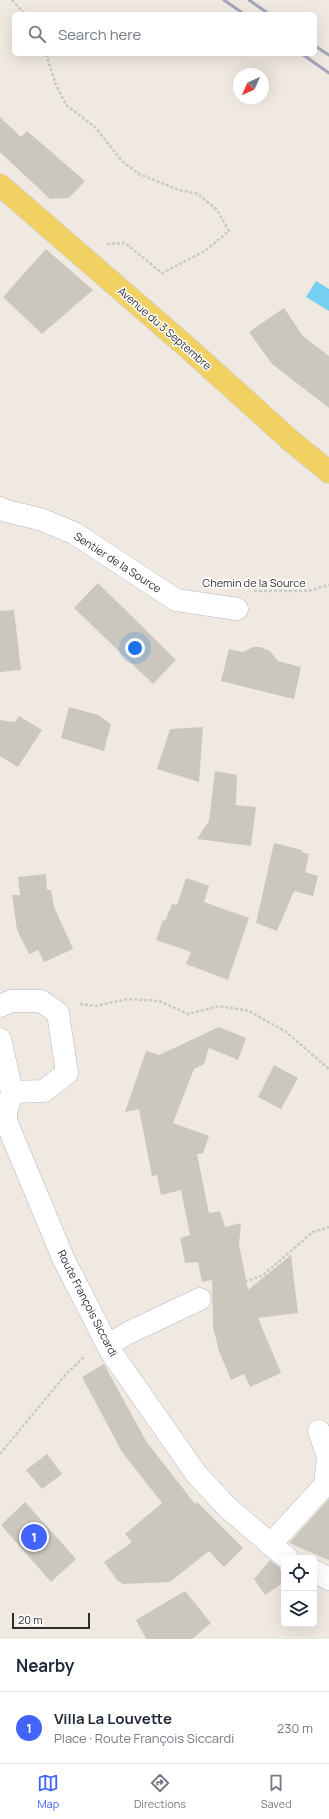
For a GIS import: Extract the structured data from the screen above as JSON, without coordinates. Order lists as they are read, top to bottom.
{
  "streets": {
    "main road": ["Avenue du 3 Septembre"],
    "street": ["Sentier de la Source", "Route François Siccardi"],
    "path": ["Chemin de la Source"]
  },
  "crossings": [
    ["Sentier de la Source", "Chemin de la Source"]
  ],
  "scale_bar": "20 m",
  "north": "bottom left",
  "page": {
    "search": "Search here",
    "pins": "1",
    "scale": "20 m",
    "heading": "Nearby",
    "list": [
      {
        "mark": "1",
        "name": "Villa La Louvette",
        "note": "Place · Route François Siccardi",
        "value": "230 m"
      }
    ],
    "nav": ["Map", "Directions", "Saved"]
  }
}
